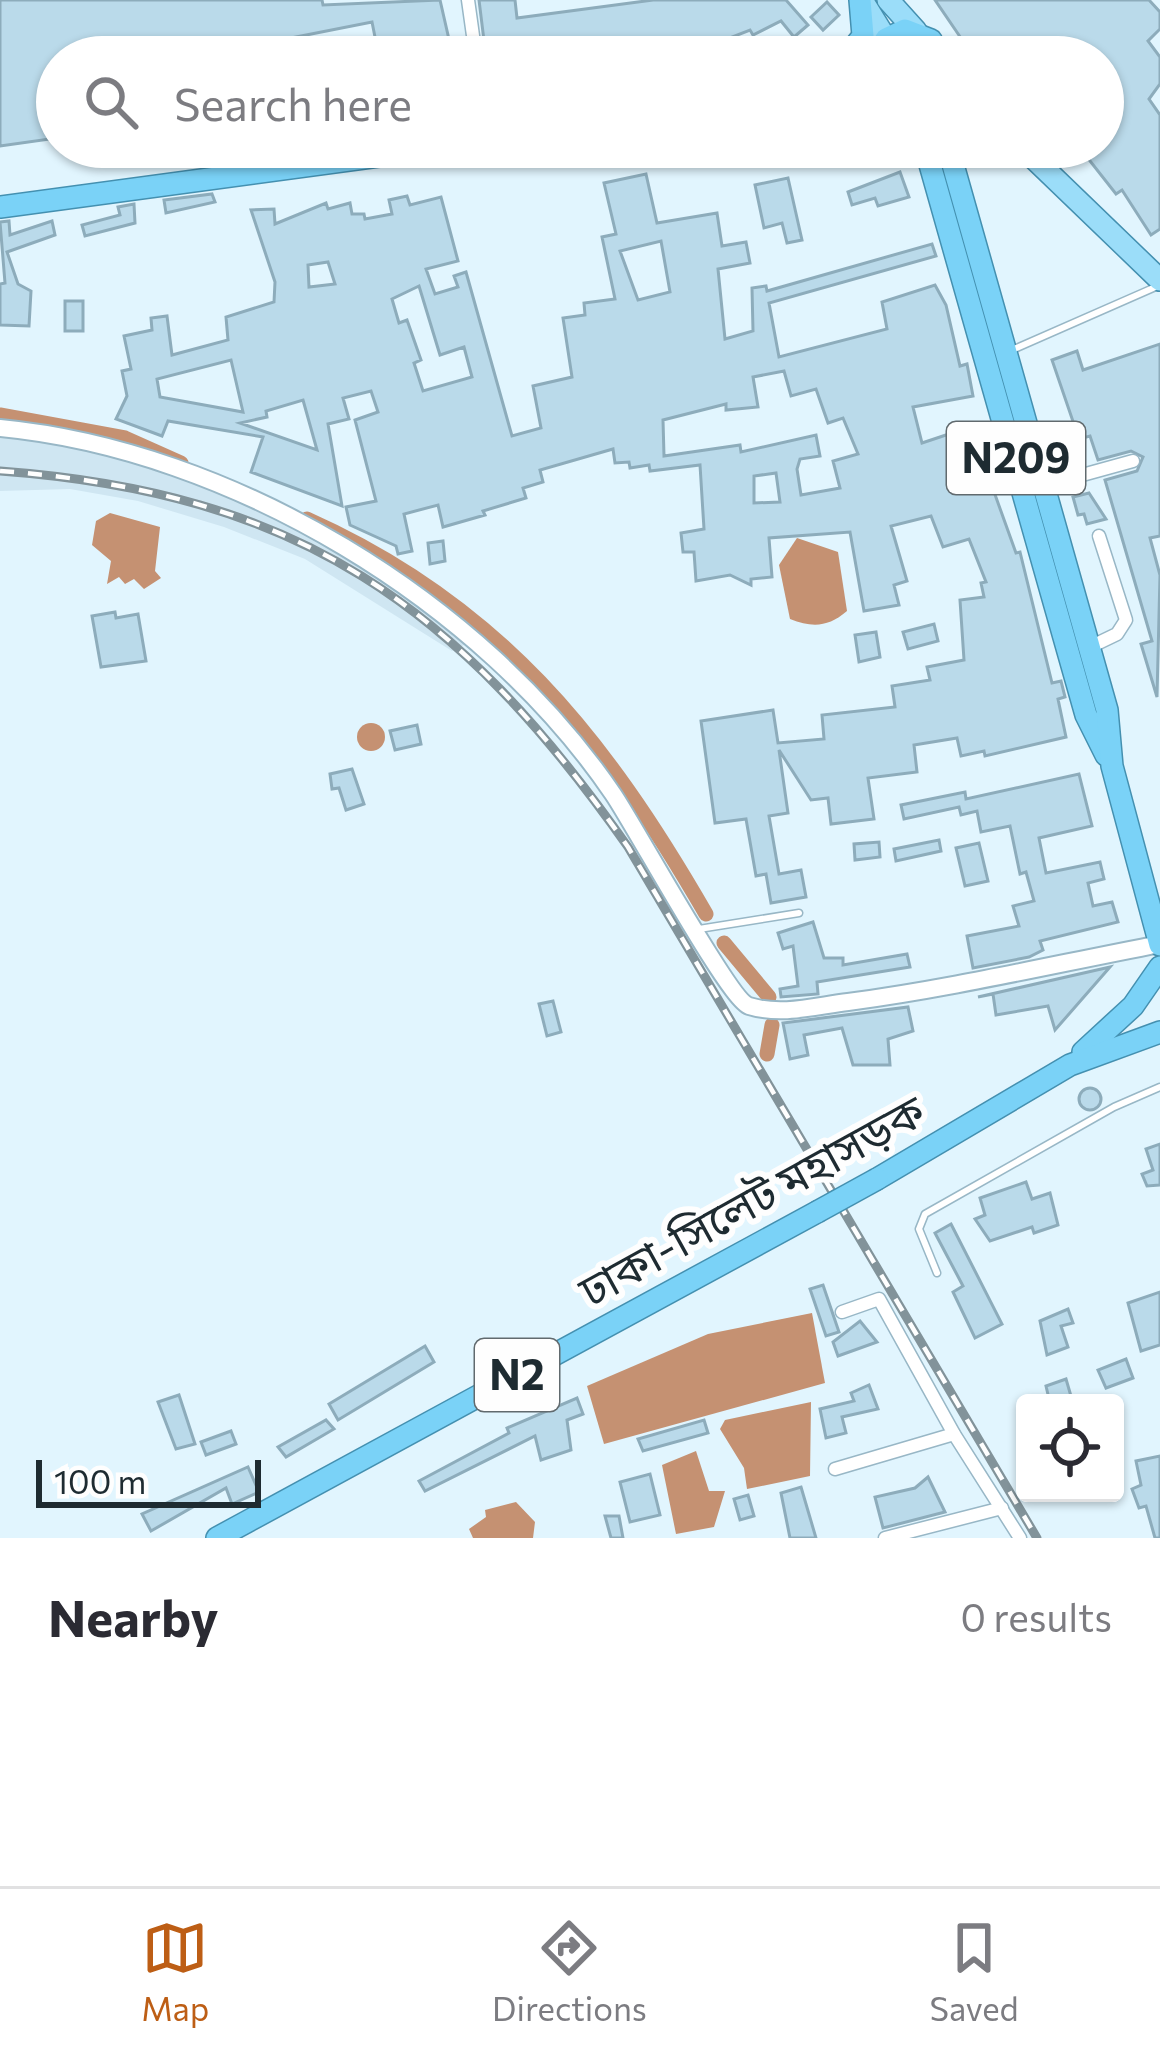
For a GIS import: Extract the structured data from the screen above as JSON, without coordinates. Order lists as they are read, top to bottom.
{
  "streets": {
    "highway": ["N209", "ঢাকা-সিলেট মহাসড়ক", "N2"]
  },
  "scale_bar": "100 m",
  "page": {
    "search": "Search here",
    "scale": "100 m",
    "heading": ["Nearby", "0 results"],
    "nav": ["Map", "Directions", "Saved"]
  }
}
